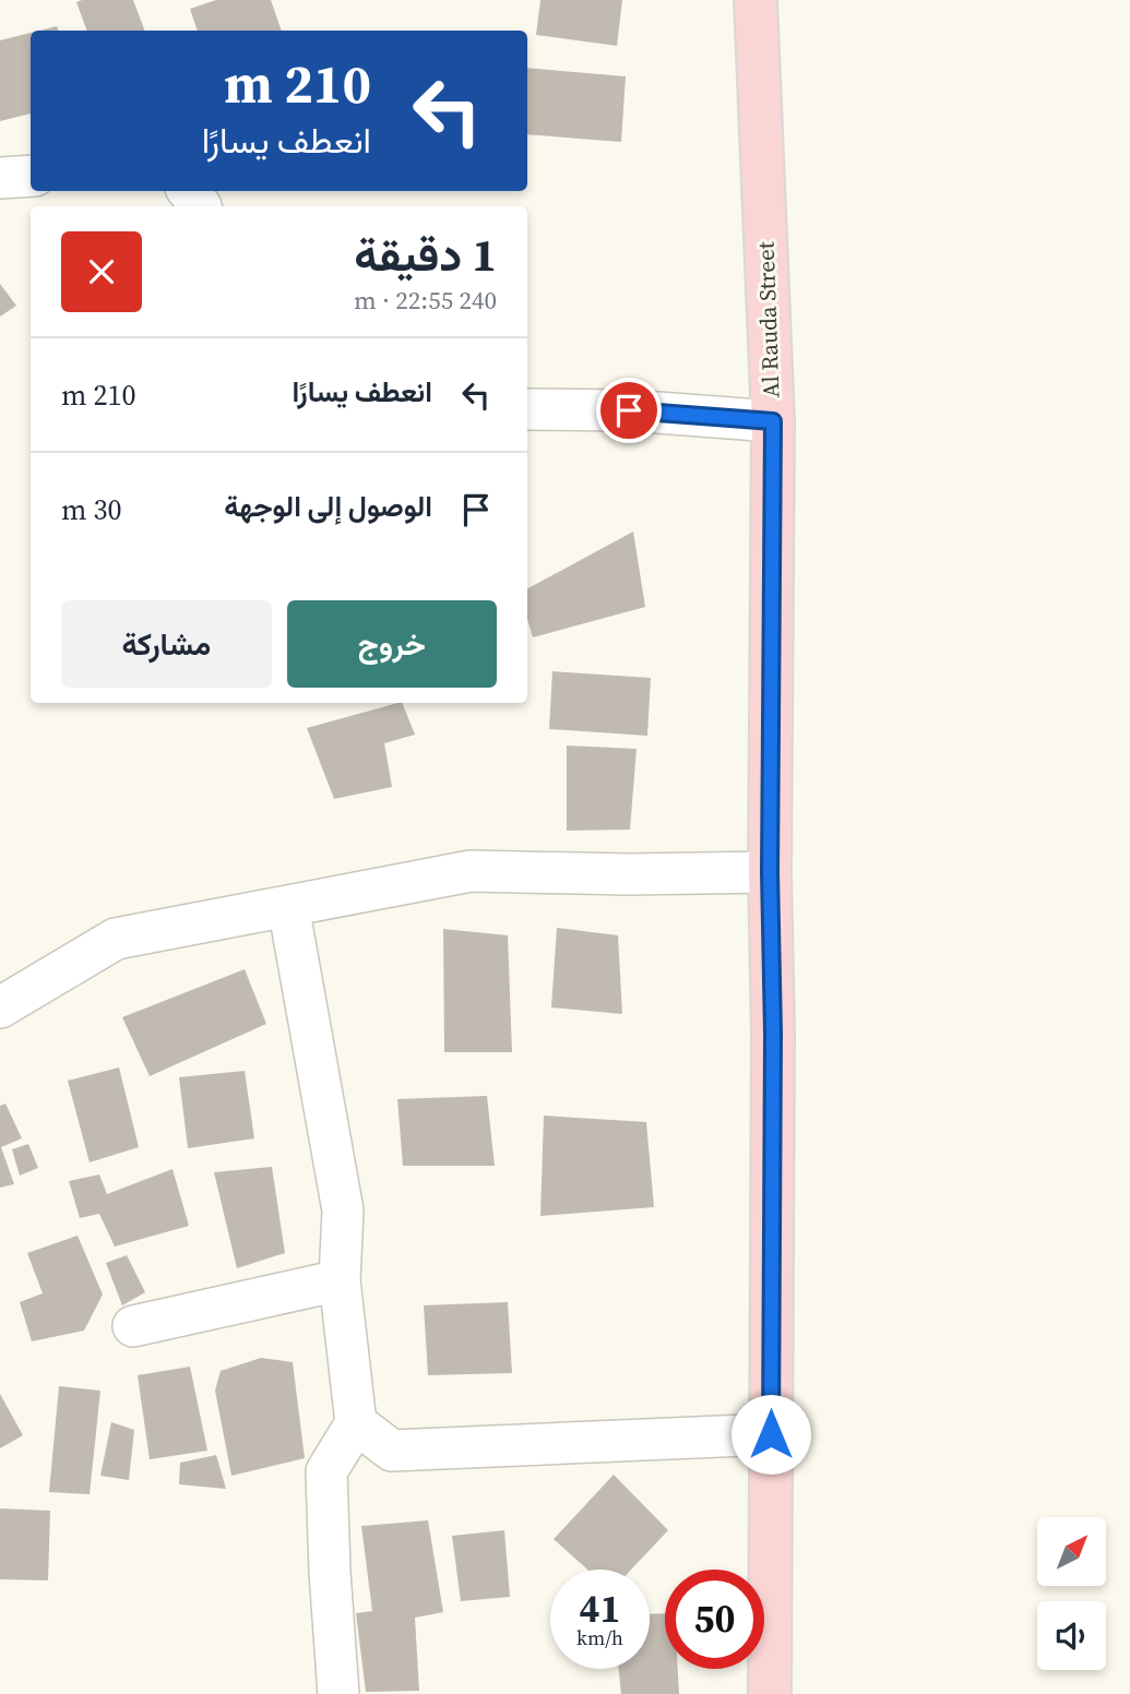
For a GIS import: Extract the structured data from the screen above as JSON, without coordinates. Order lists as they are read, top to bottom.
{
  "streets": {
    "main road": ["Al Rauda Street"]
  },
  "north": "top right",
  "page": {
    "turn": ["210 m", "انعطف يسارًا"],
    "heading": ["1 دقيقة", "240 m · 22:55"],
    "list": [
      {
        "name": "انعطف يسارًا",
        "value": "210 m"
      },
      {
        "name": "الوصول إلى الوجهة",
        "value": "30 m"
      }
    ],
    "buttons": ["خروج", "مشاركة"],
    "speed": "41 km/h",
    "limit": "50"
  }
}
